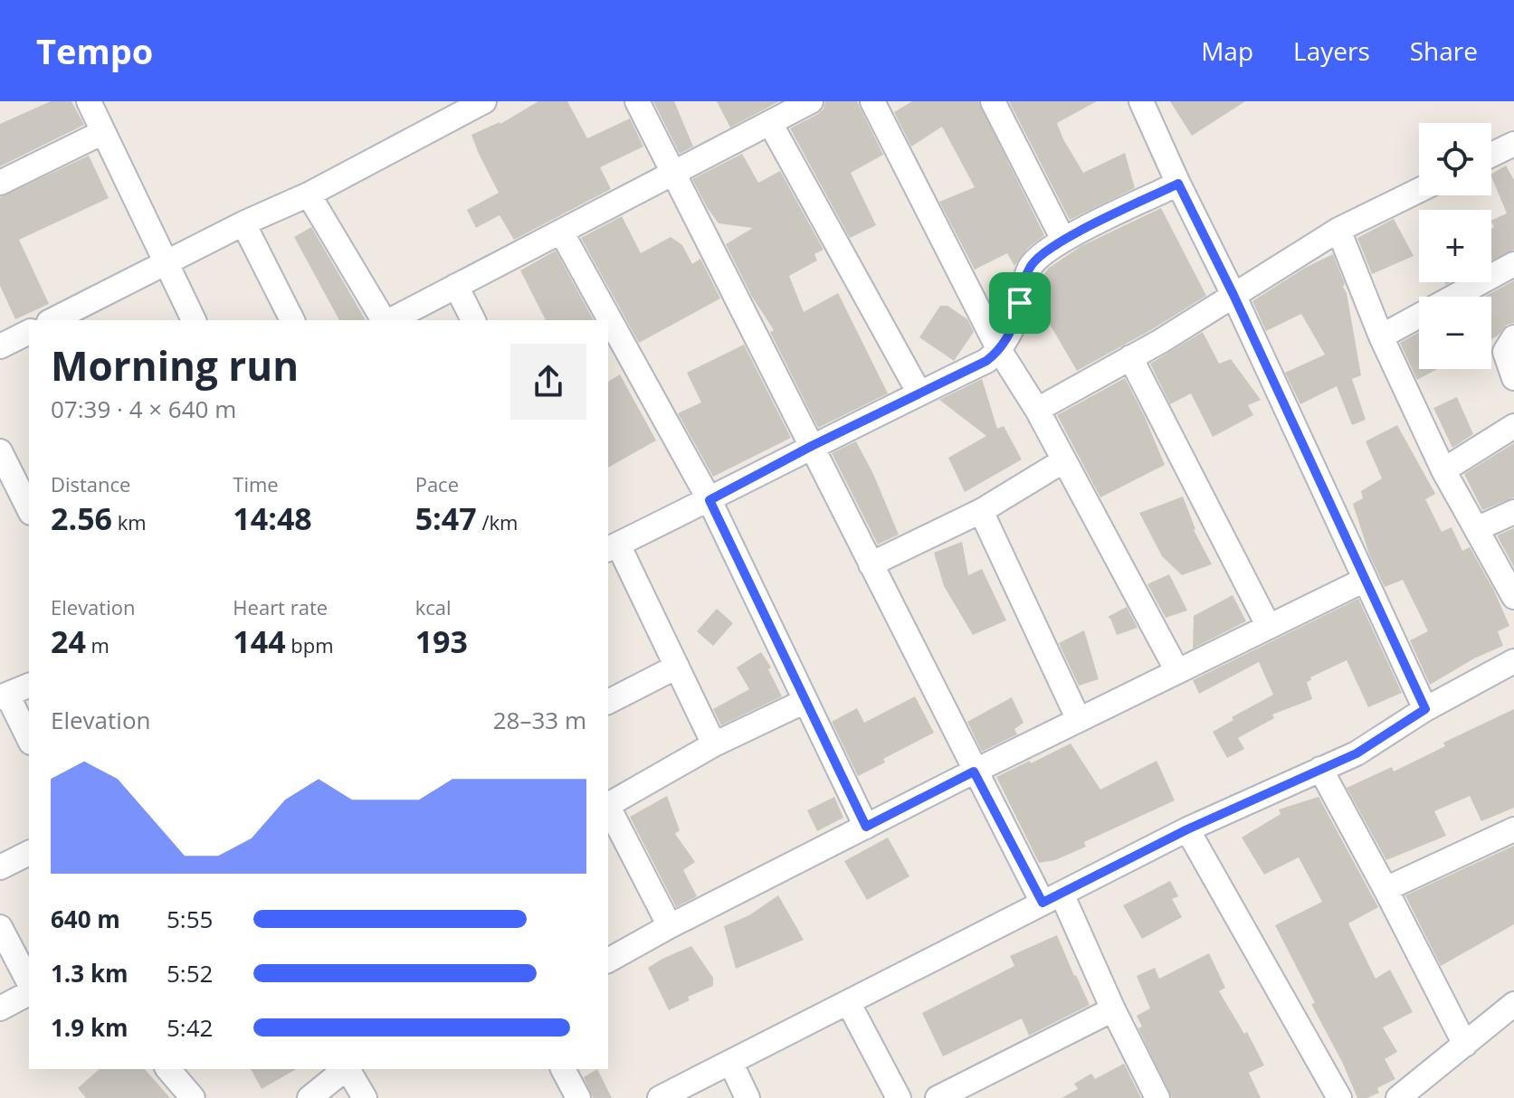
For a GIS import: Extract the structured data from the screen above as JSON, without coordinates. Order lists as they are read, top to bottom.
{
  "page": {
    "header": "Tempo",
    "nav": ["Map", "Layers", "Share"],
    "map_buttons": ["+", "−"],
    "heading": ["Morning run", "07:39 · 4 × 640 m"],
    "stats": [
      ["Distance", "2.56 km"],
      ["Time", "14:48"],
      ["Pace", "5:47 /km"],
      ["Elevation", "24 m"],
      ["Heart rate", "144 bpm"],
      ["kcal", "193"]
    ],
    "chart": ["Elevation", "28–33 m"],
    "list": [
      {
        "name": "640 m",
        "note": "5:55"
      },
      {
        "name": "1.3 km",
        "note": "5:52"
      },
      {
        "name": "1.9 km",
        "note": "5:42"
      }
    ]
  }
}
